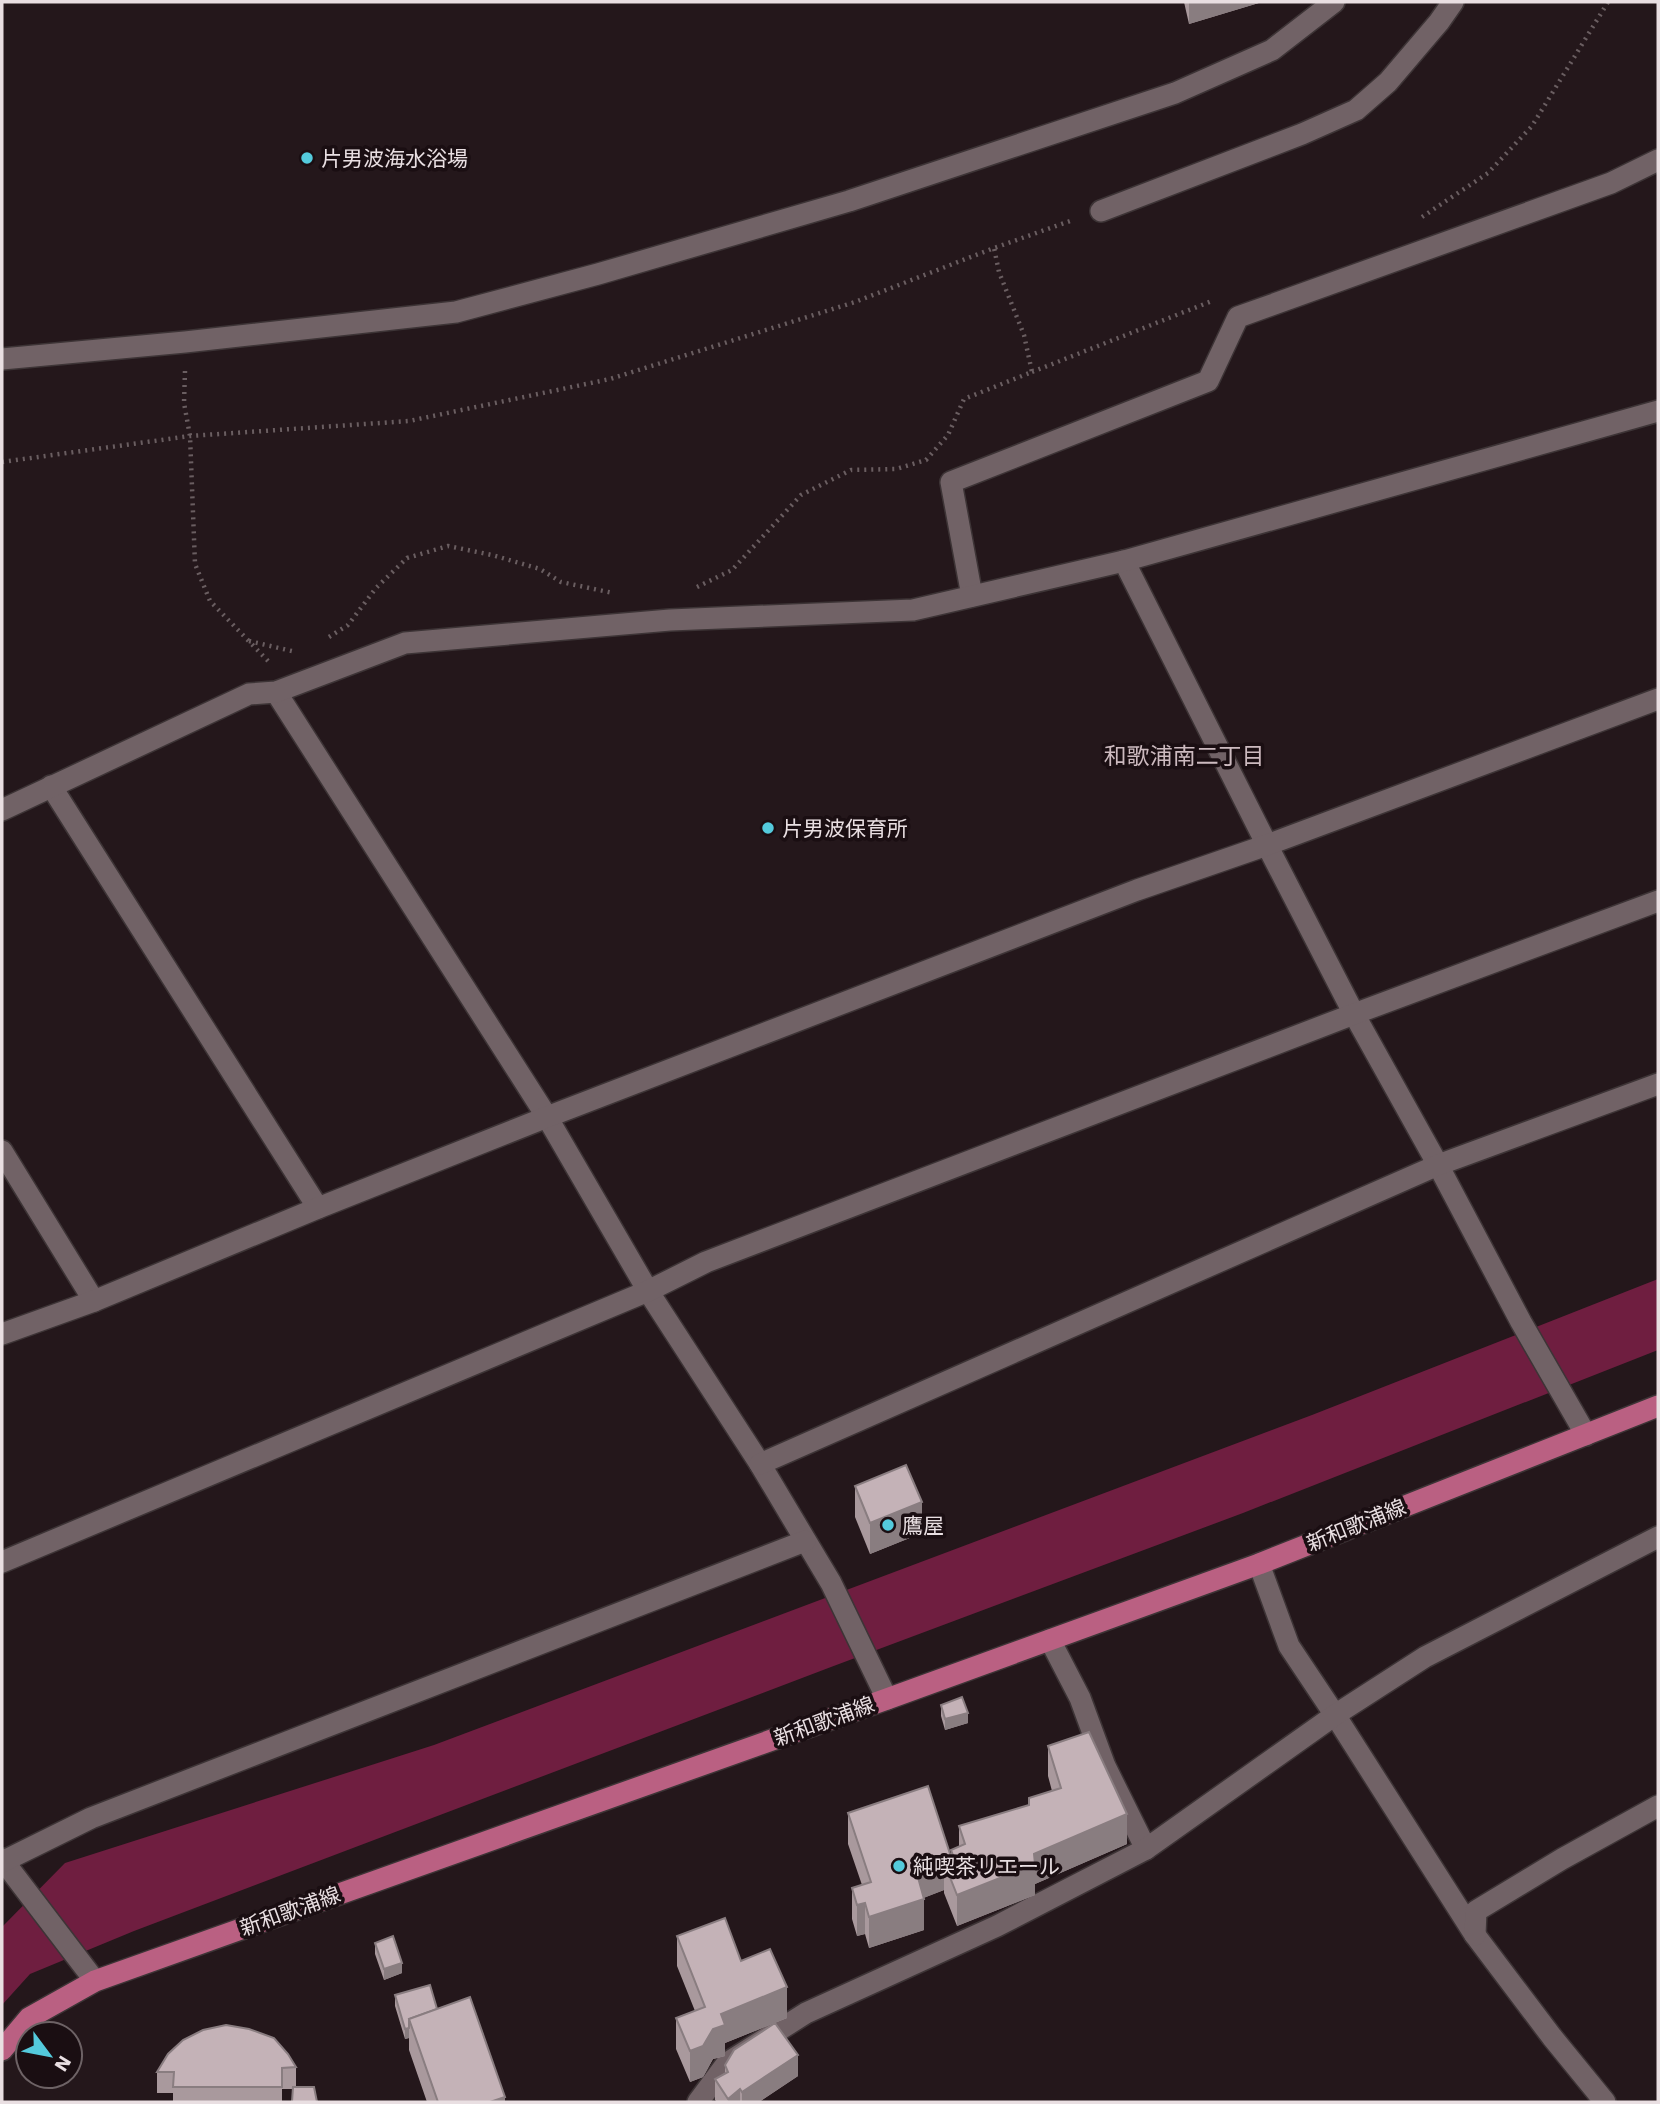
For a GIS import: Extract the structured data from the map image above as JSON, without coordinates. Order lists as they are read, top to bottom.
{
  "streets": {
    "main road": ["新和歌浦線"]
  },
  "districts": ["和歌浦南二丁目"],
  "places": [
    "片男波海水浴場",
    "片男波保育所",
    "鷹屋",
    "純喫茶リエール"
  ],
  "north": "bottom right"
}
